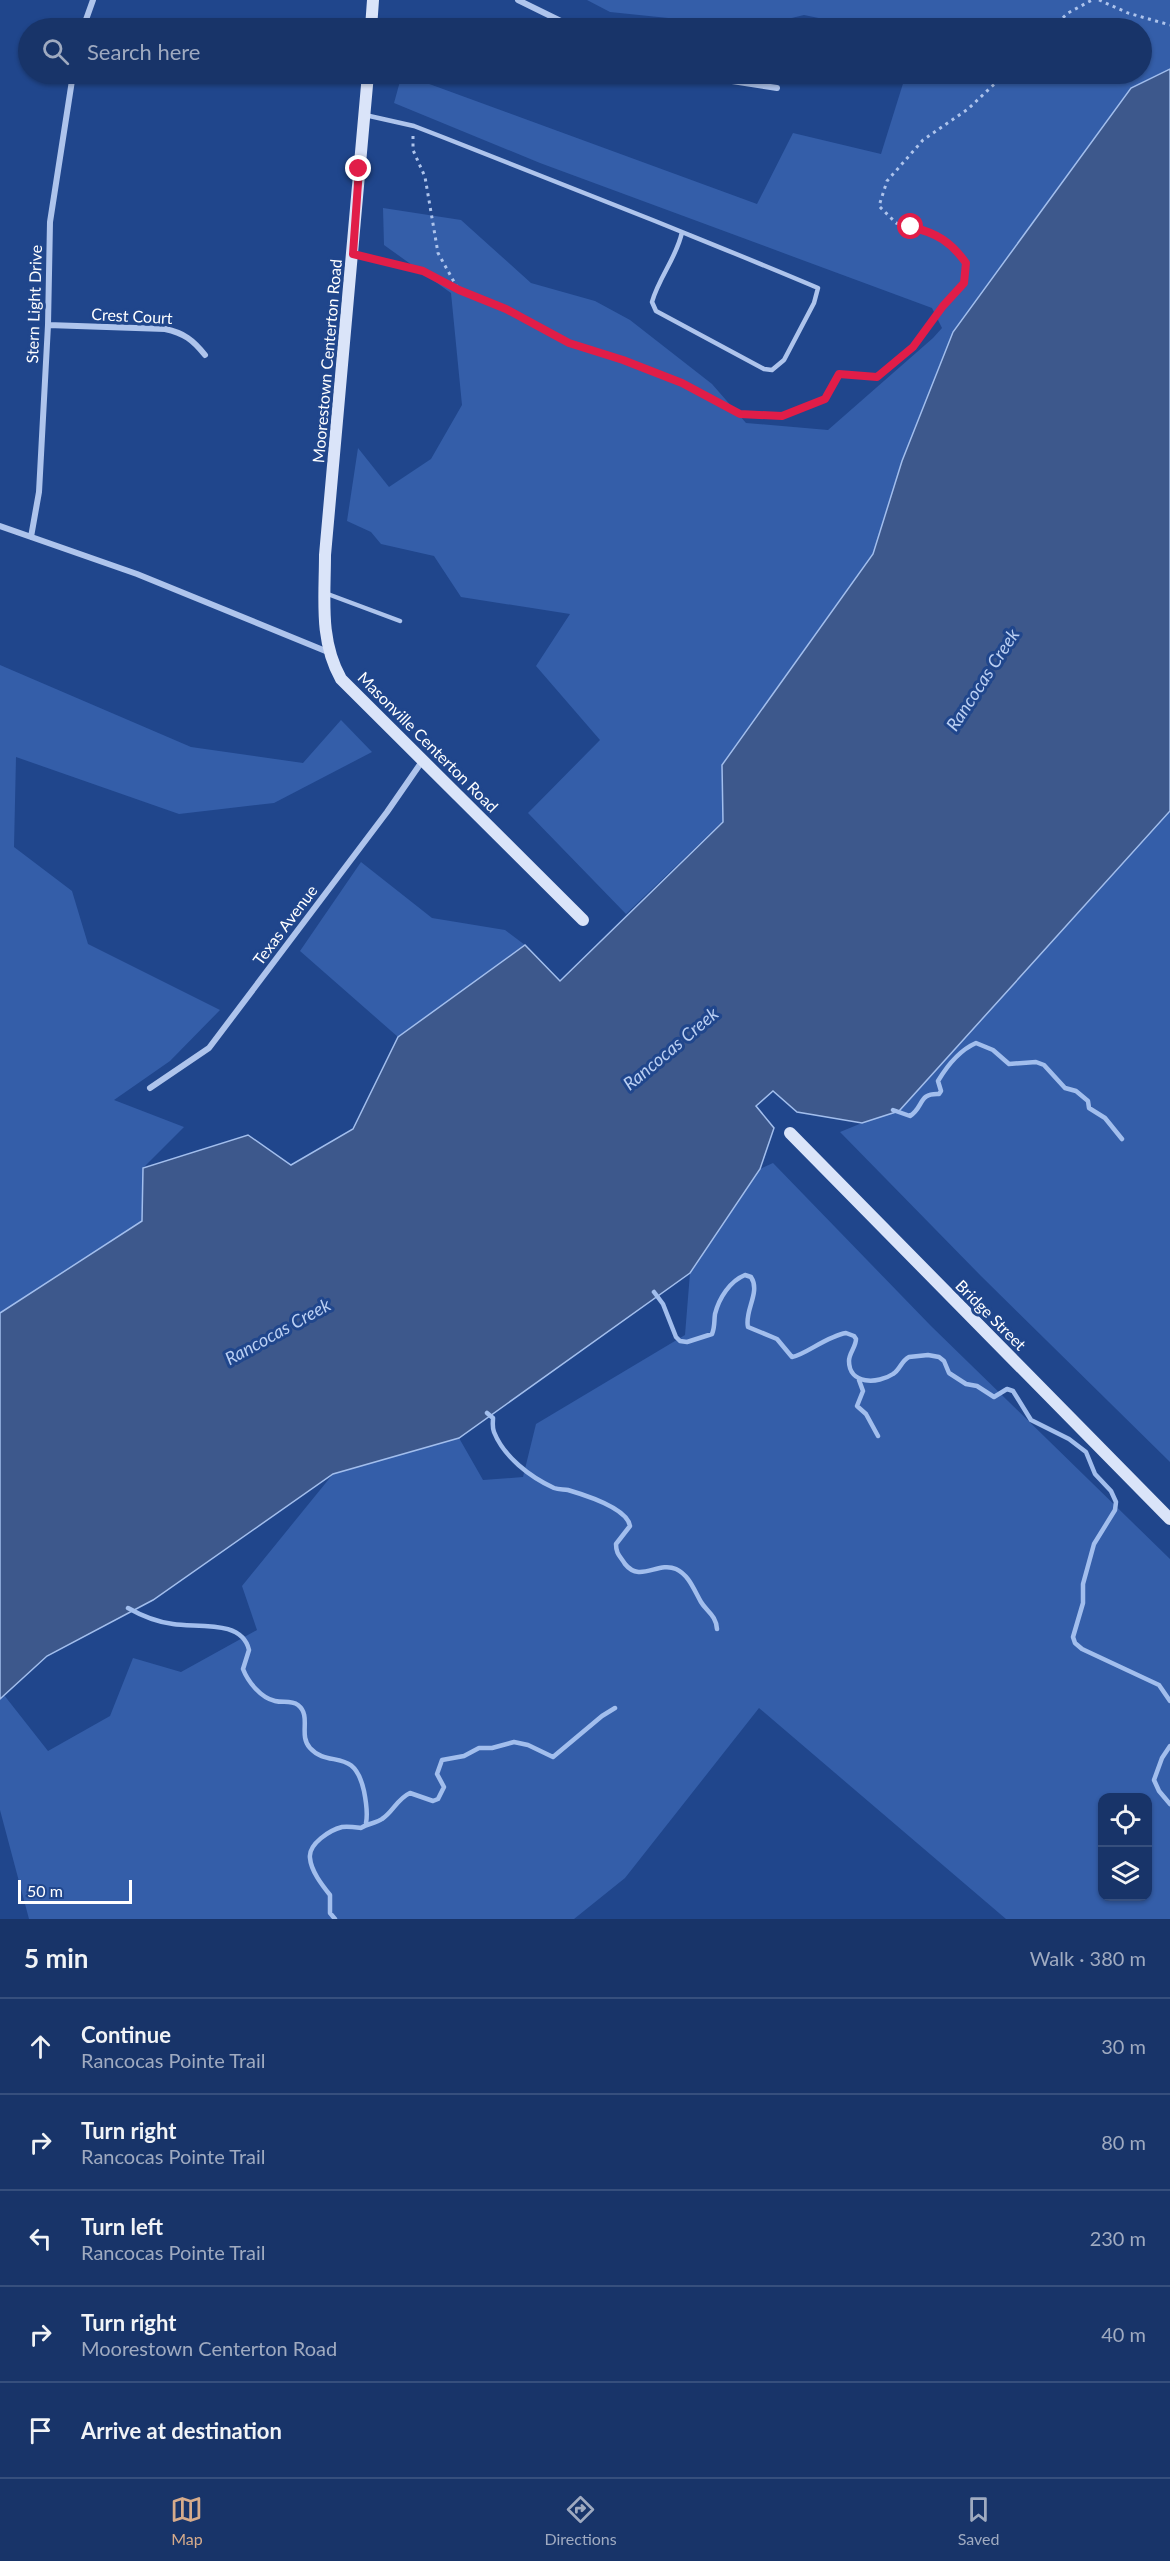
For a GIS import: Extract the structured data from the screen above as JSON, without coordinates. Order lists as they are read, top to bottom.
{
  "streets": {
    "street": [
      "Stern Light Drive",
      "Crest Court",
      "Moorestown Centerton Road",
      "Masonville Centerton Road",
      "Texas Avenue",
      "Bridge Street"
    ]
  },
  "crossings": [
    ["Stern Light Drive", "Crest Court"],
    ["Moorestown Centerton Road", "Masonville Centerton Road"],
    ["Masonville Centerton Road", "Texas Avenue"]
  ],
  "water": ["Rancocas Creek"],
  "scale_bar": "50 m",
  "page": {
    "search": "Search here",
    "scale": "50 m",
    "heading": ["5 min", "Walk · 380 m"],
    "list": [
      ["Continue", "Rancocas Pointe Trail", "30 m"],
      ["Turn right", "Rancocas Pointe Trail", "80 m"],
      ["Turn left", "Rancocas Pointe Trail", "230 m"],
      ["Turn right", "Moorestown Centerton Road", "40 m"],
      "Arrive at destination"
    ],
    "nav": ["Map", "Directions", "Saved"]
  }
}
